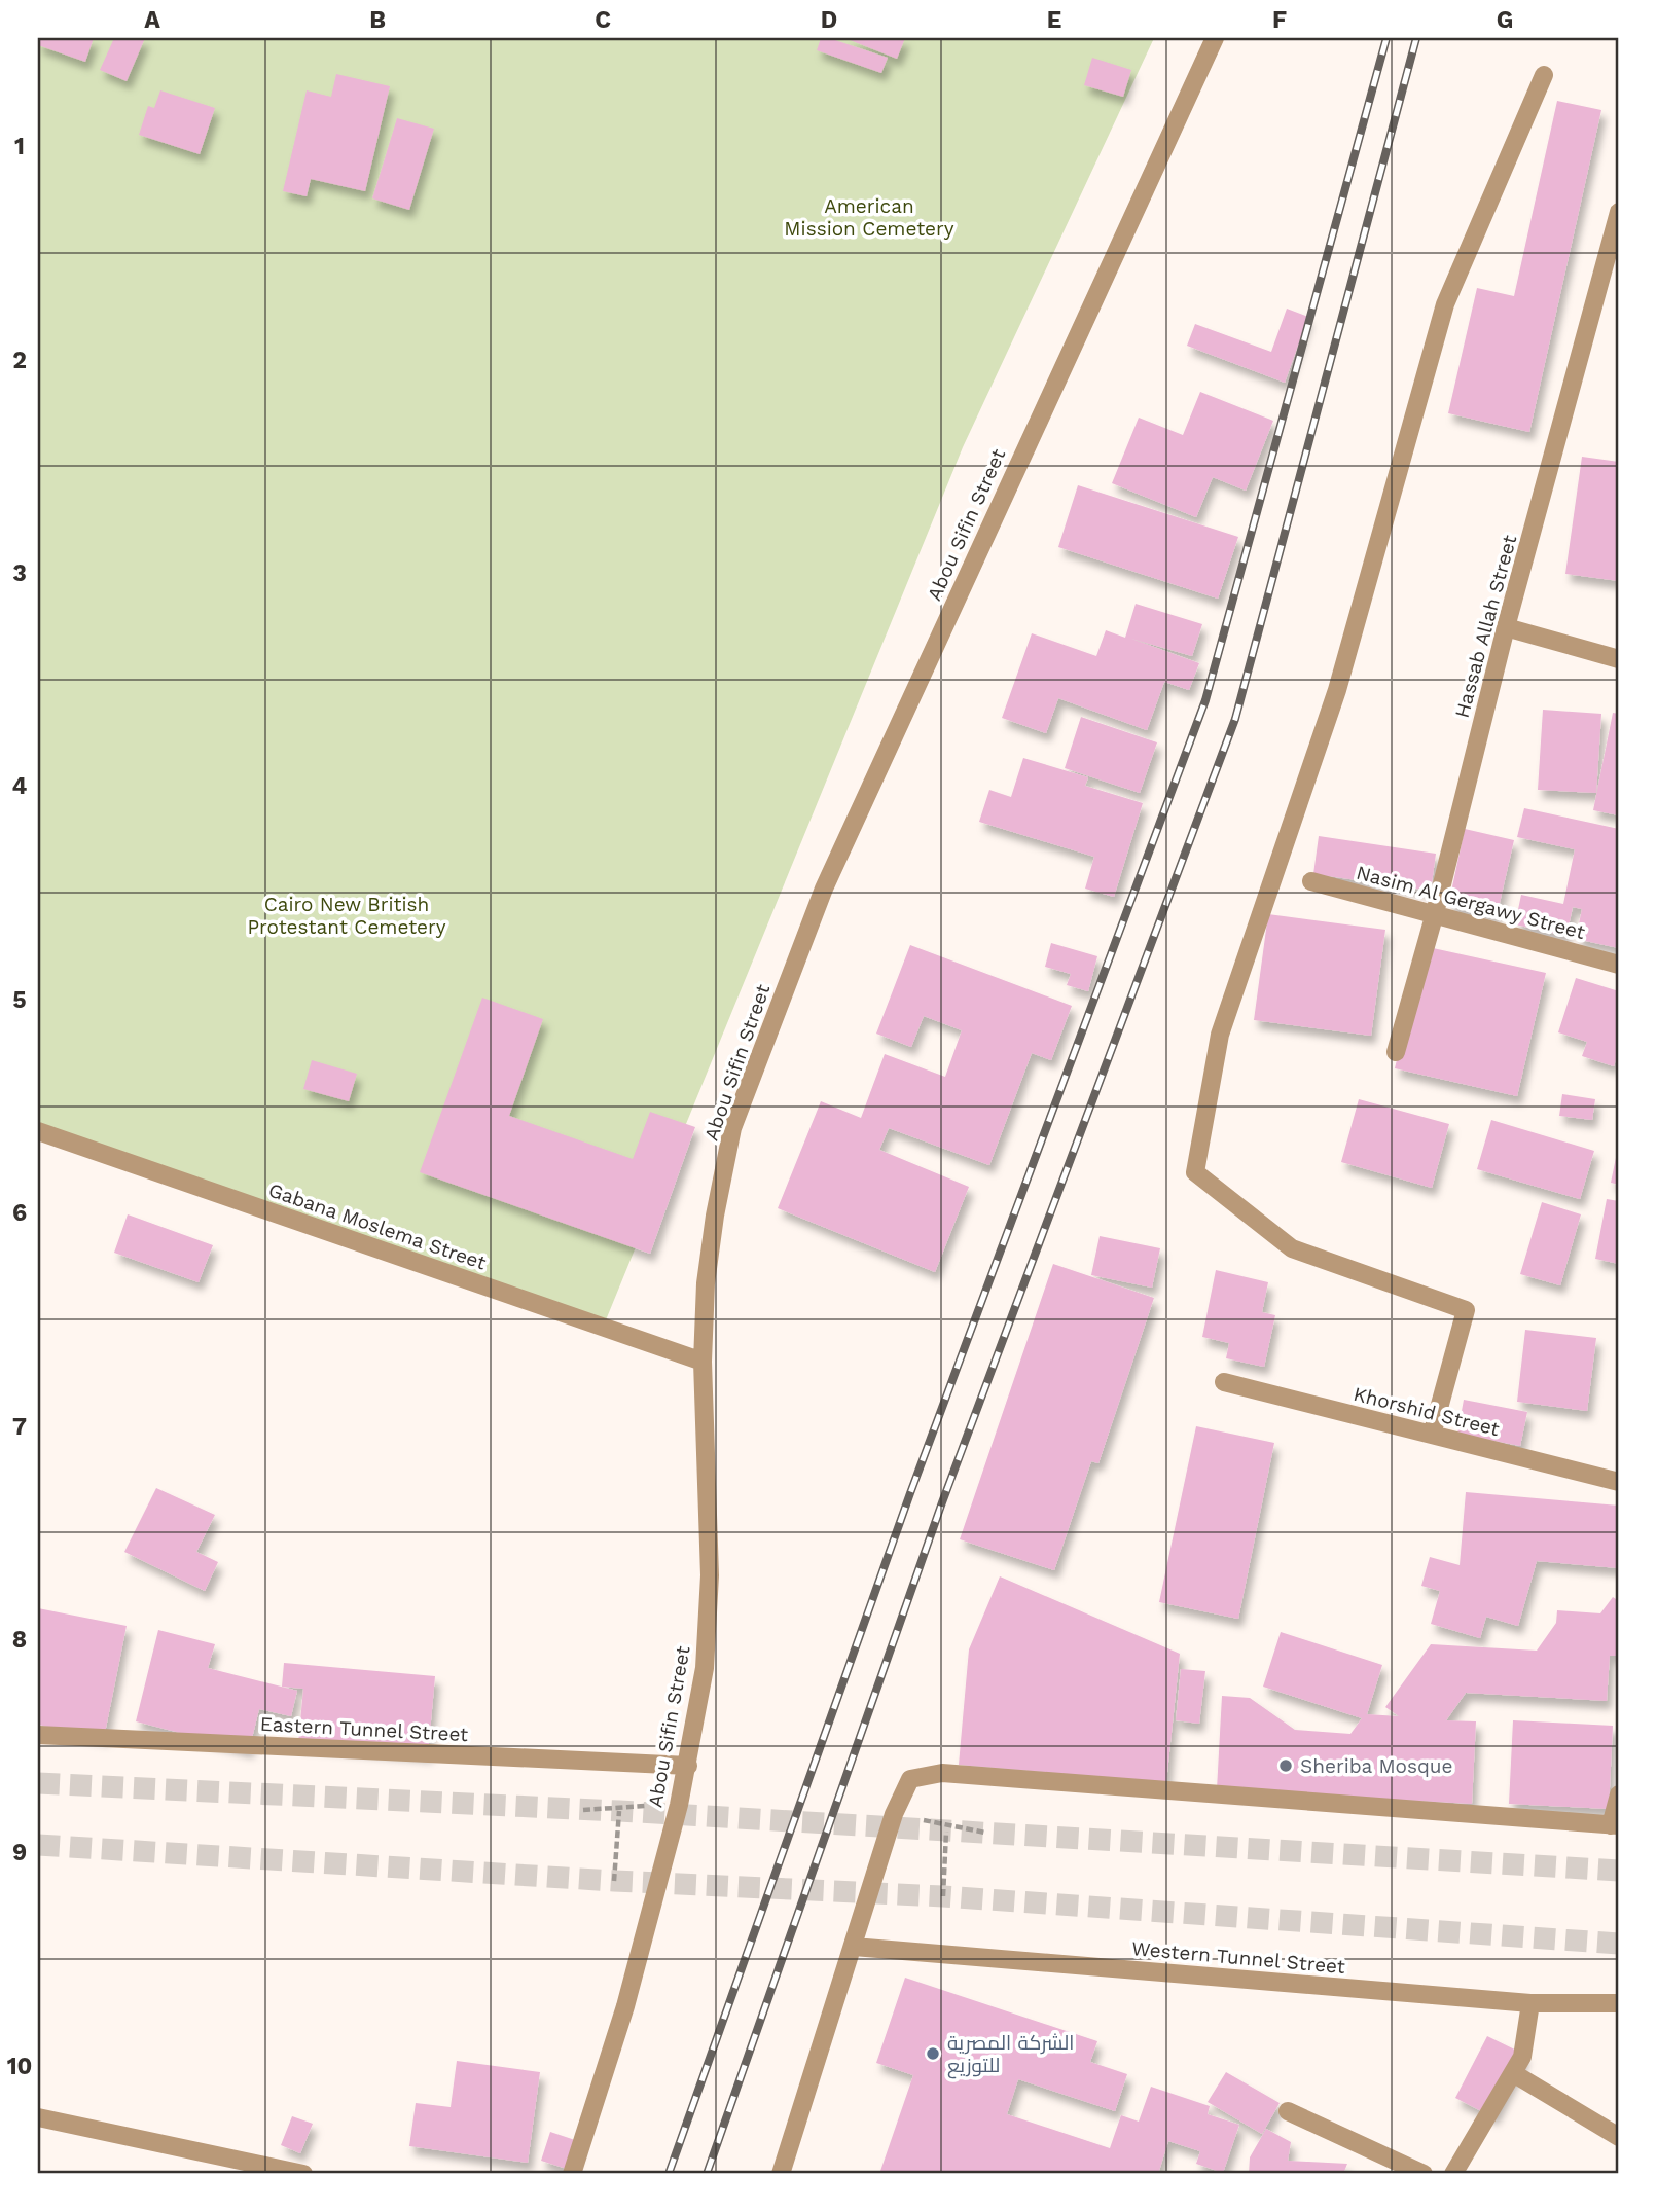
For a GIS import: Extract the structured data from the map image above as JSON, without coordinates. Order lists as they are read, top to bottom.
{
  "streets": {
    "street": [
      "Abou Sifin Street",
      "Hassab Allah Street",
      "Nasim Al Gergawy Street",
      "Gabana Moslema Street",
      "Khorshid Street",
      "Eastern Tunnel Street",
      "Western Tunnel Street"
    ]
  },
  "crossings": [
    ["Abou Sifin Street", "Gabana Moslema Street"],
    ["Abou Sifin Street", "Eastern Tunnel Street"],
    ["Hassab Allah Street", "Nasim Al Gergawy Street"]
  ],
  "parks": ["American Mission Cemetery", "Cairo New British Protestant Cemetery"],
  "places": ["Sheriba Mosque", "الشركة المصرية للتوزيع"],
  "grid": {
    "columns": [
      "A",
      "B",
      "C",
      "D",
      "E",
      "F",
      "G"
    ],
    "rows": [
      "1",
      "2",
      "3",
      "4",
      "5",
      "6",
      "7",
      "8",
      "9",
      "10"
    ]
  }
}
